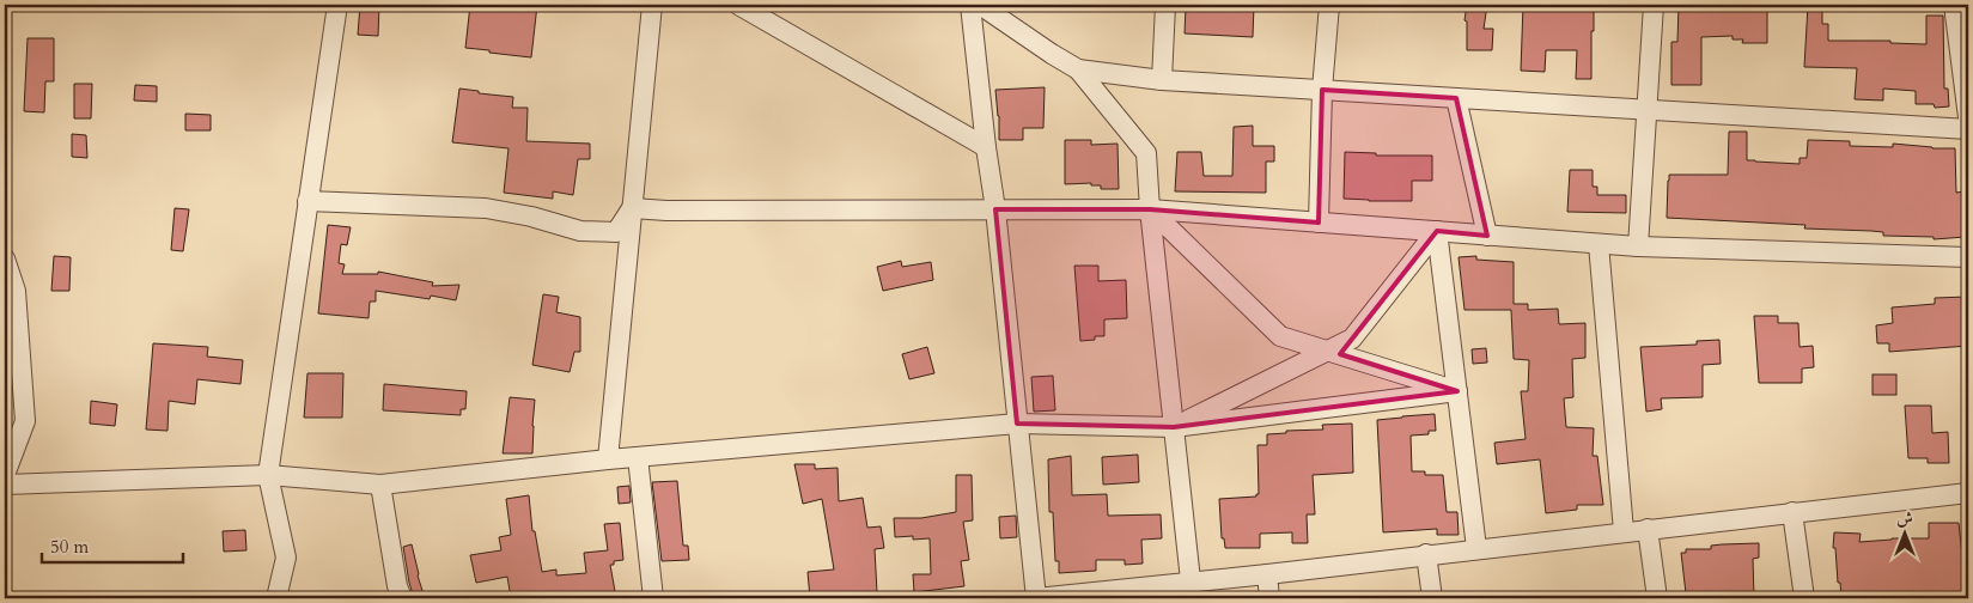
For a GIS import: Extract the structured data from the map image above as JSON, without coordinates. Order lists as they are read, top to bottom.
{
  "scale_bar": "50 m",
  "north": "top"
}
